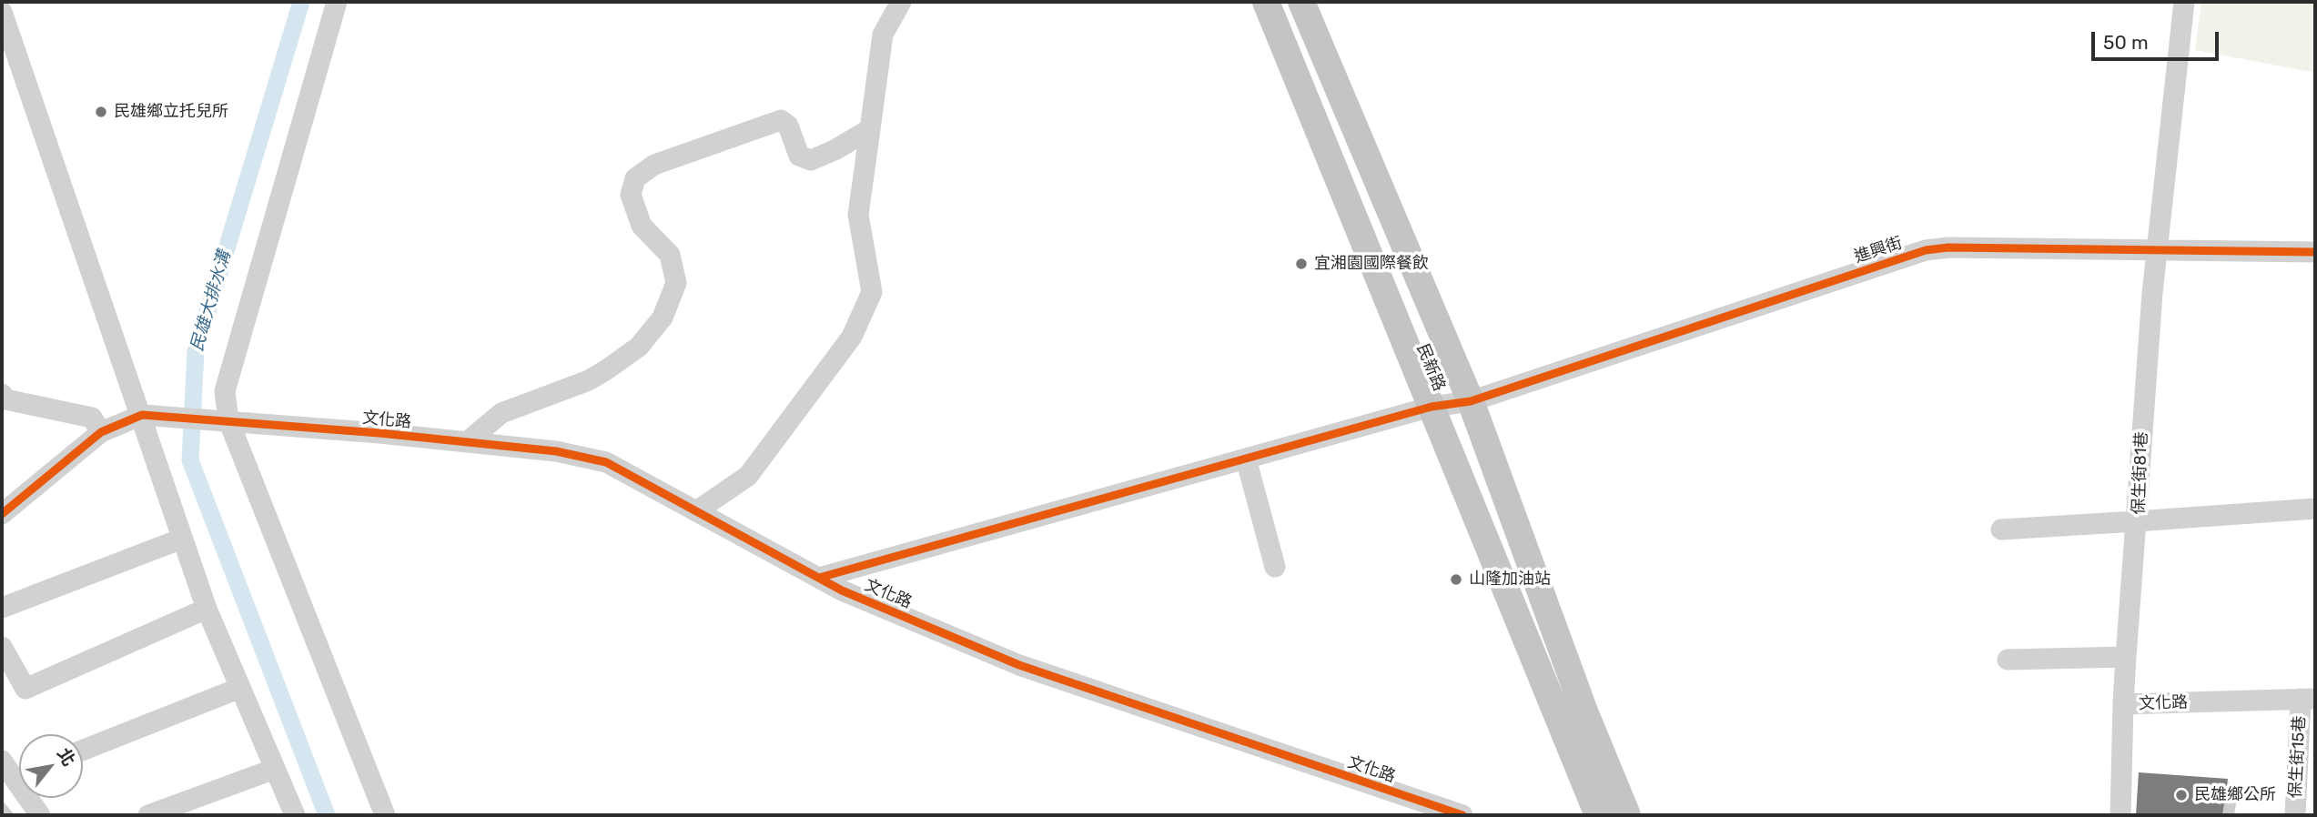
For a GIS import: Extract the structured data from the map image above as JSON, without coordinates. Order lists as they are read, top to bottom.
{
  "streets": {
    "main road": ["民新路"],
    "street": [
      "進興街",
      "文化路",
      "保生街81巷",
      "保生街15巷"
    ]
  },
  "crossings": [
    ["進興街", "民新路"],
    ["進興街", "文化路"],
    ["進興街", "保生街81巷"],
    ["文化路", "保生街15巷"]
  ],
  "water": ["民雄大排水溝"],
  "places": [
    "民雄鄉立托兒所",
    "宜湘園國際餐飲",
    "山隆加油站",
    "民雄鄉公所"
  ],
  "scale_bar": "50 m",
  "north": "top right"
}
